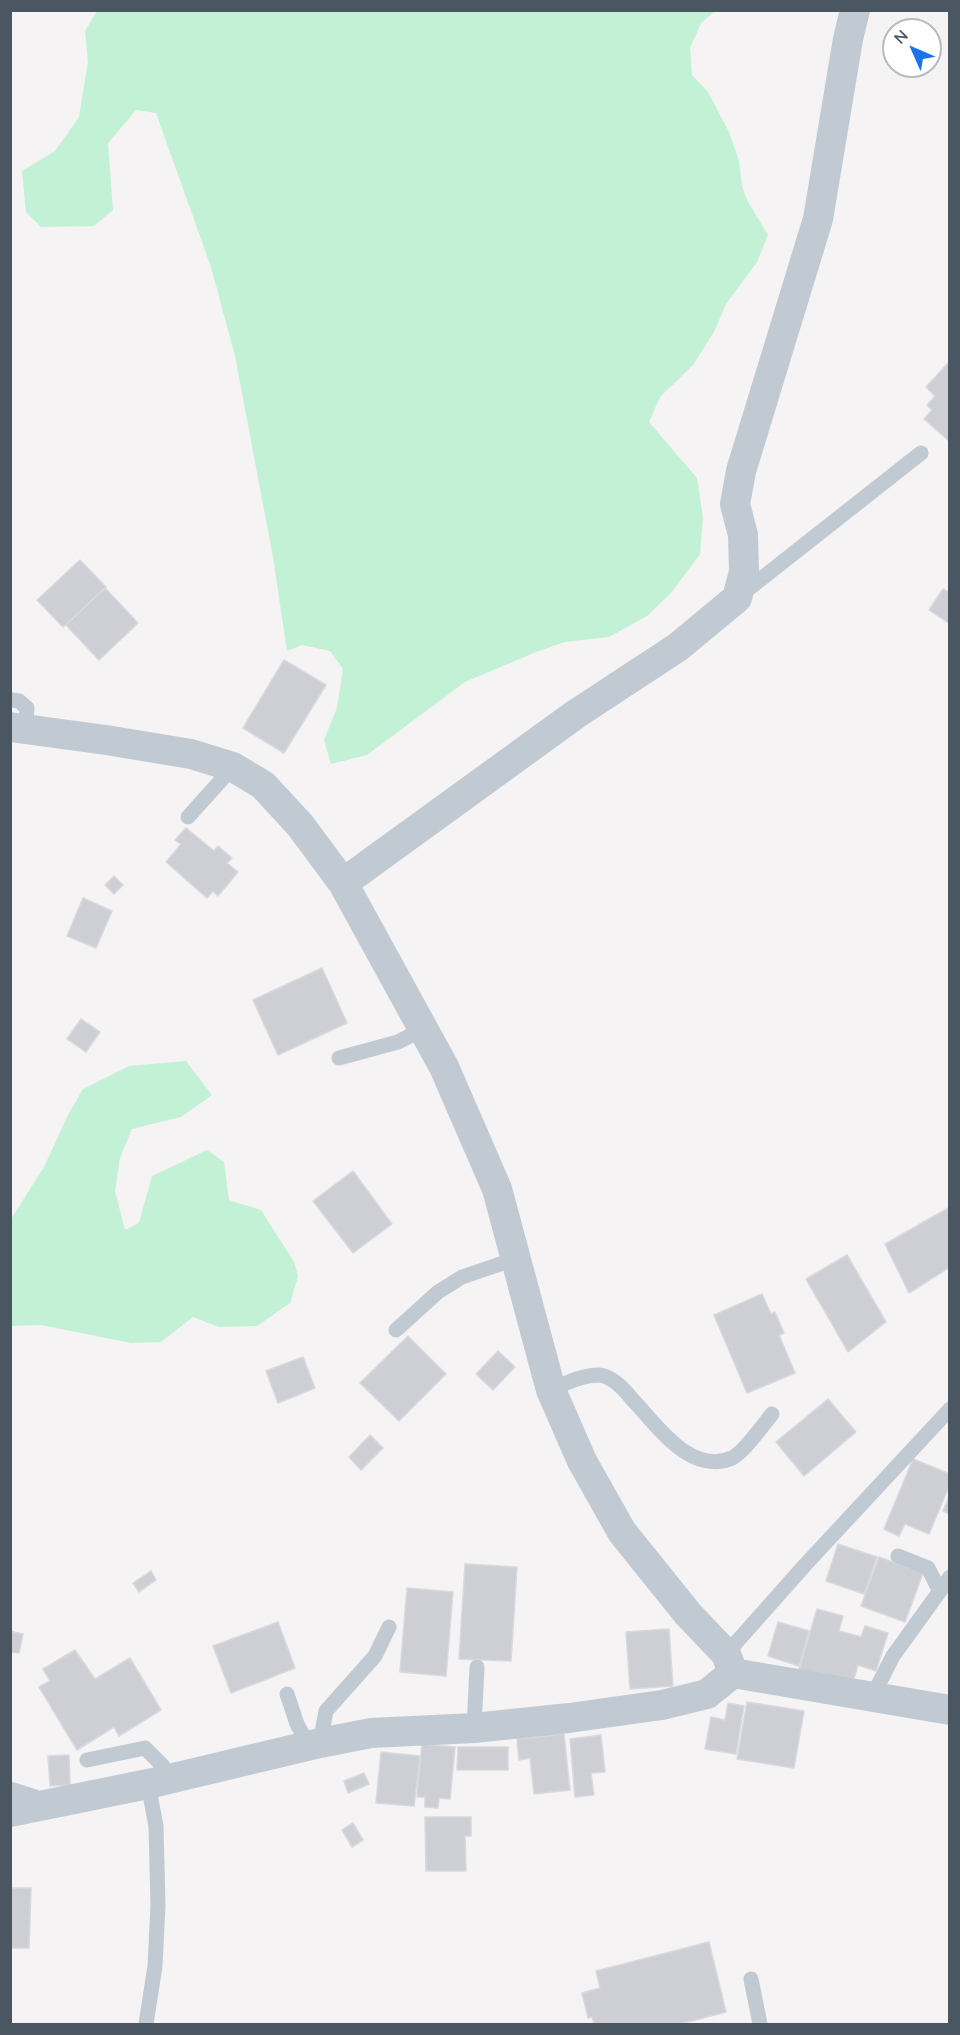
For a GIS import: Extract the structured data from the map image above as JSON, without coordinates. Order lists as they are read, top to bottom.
{
  "north": "top left"
}
